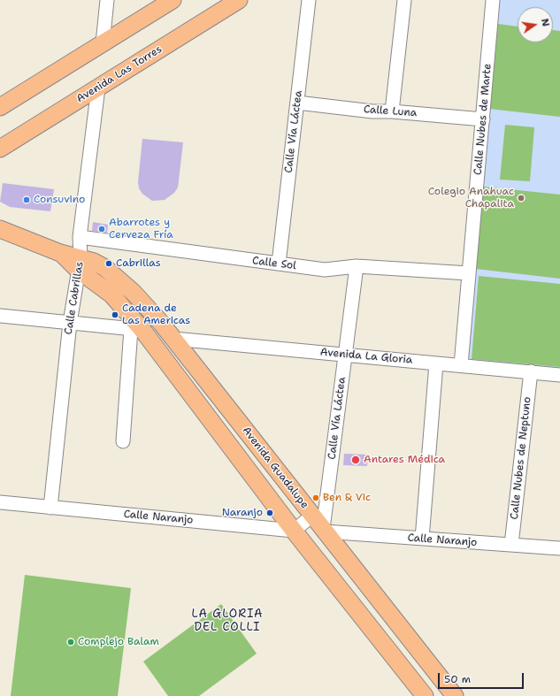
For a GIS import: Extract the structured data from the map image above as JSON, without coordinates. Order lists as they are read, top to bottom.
{
  "streets": {
    "main road": ["Avenida Las Torres", "Avenida Guadalupe"],
    "street": [
      "Calle Luna",
      "Calle Nubes de Marte",
      "Calle Vía Láctea",
      "Calle Sol",
      "Calle Cabrillas",
      "Avenida La Gloria",
      "Calle Nubes de Neptuno",
      "Calle Naranjo"
    ]
  },
  "crossings": [
    ["Avenida Las Torres", "Calle Cabrillas"],
    ["Calle Luna", "Calle Nubes de Marte"],
    ["Calle Luna", "Calle Vía Láctea"],
    ["Calle Nubes de Marte", "Calle Sol"],
    ["Calle Nubes de Marte", "Avenida La Gloria"],
    ["Calle Vía Láctea", "Calle Sol"],
    ["Calle Vía Láctea", "Avenida La Gloria"],
    ["Calle Vía Láctea", "Avenida Guadalupe"],
    ["Calle Vía Láctea", "Calle Naranjo"],
    ["Calle Sol", "Calle Cabrillas"],
    ["Calle Cabrillas", "Avenida Guadalupe"],
    ["Calle Cabrillas", "Calle Naranjo"],
    ["Avenida La Gloria", "Calle Nubes de Neptuno"],
    ["Avenida La Gloria", "Avenida Guadalupe"],
    ["Calle Nubes de Neptuno", "Calle Naranjo"],
    ["Avenida Guadalupe", "Calle Naranjo"]
  ],
  "districts": ["LA GLORIA DEL COLLI"],
  "places": [
    "Colegio Anahuac Chapalita",
    "Consuvino",
    "Abarrotes y Cerveza Fría",
    "Cabrillas",
    "Cadena de Las Americas",
    "Antares Médica",
    "Ben & Vic",
    "Naranjo",
    "Complejo Balam"
  ],
  "scale_bar": "50 m",
  "north": "right"
}
